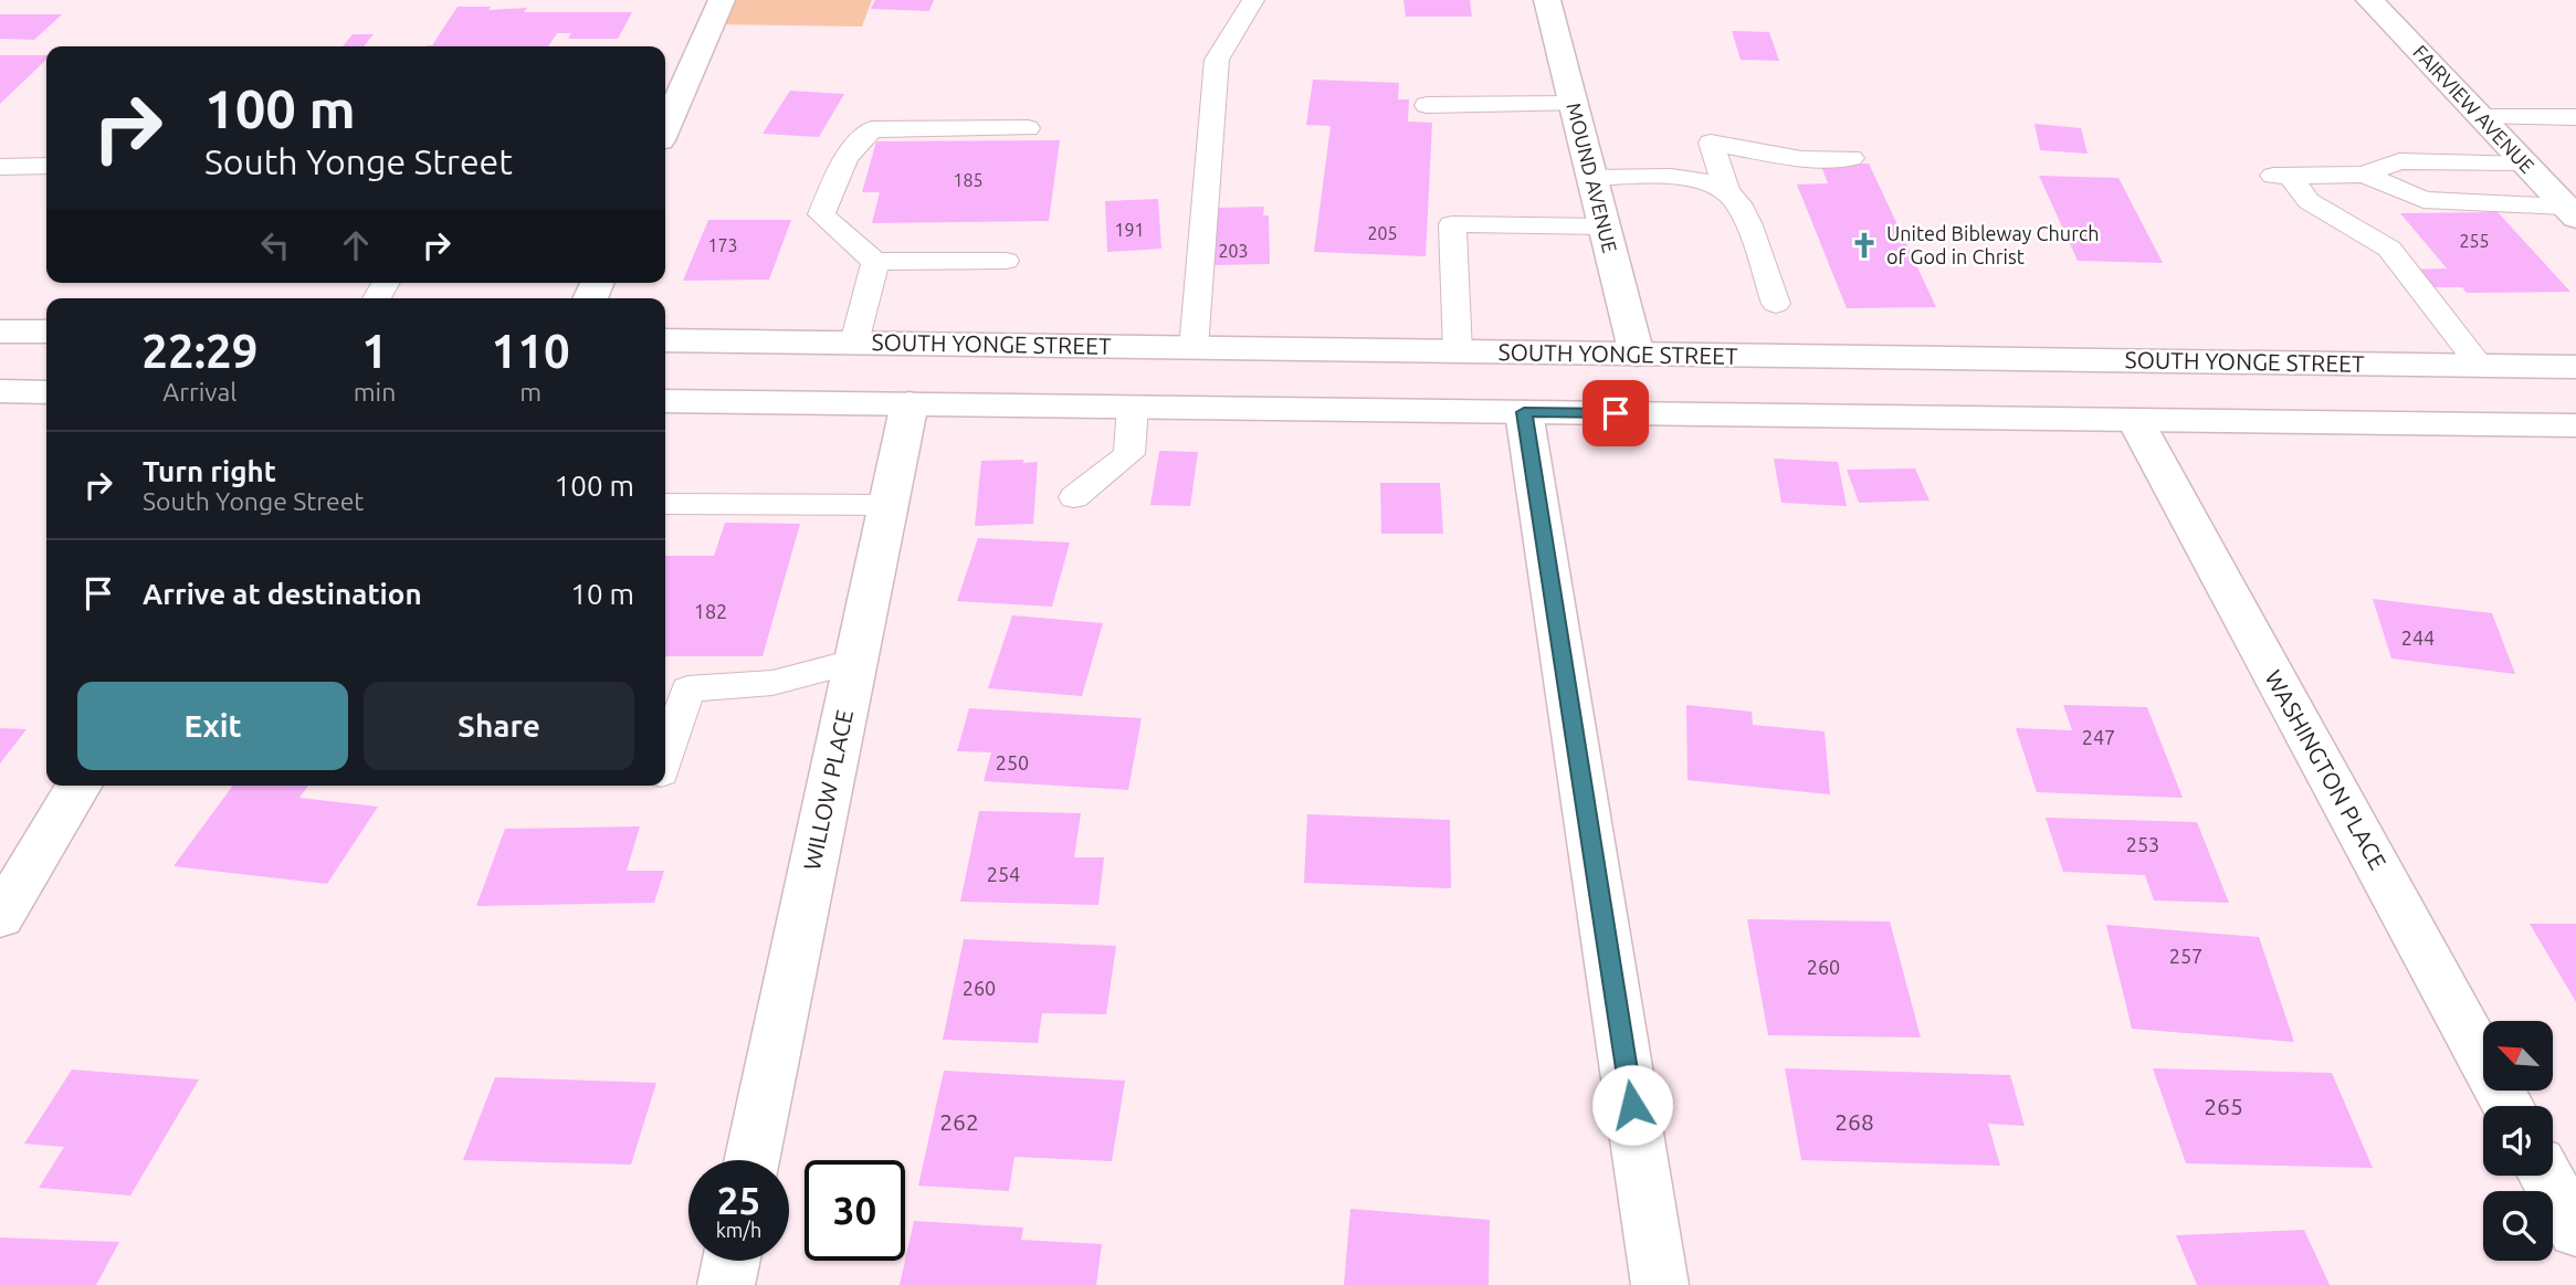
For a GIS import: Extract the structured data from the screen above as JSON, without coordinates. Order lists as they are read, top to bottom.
{
  "streets": {
    "street": [
      "FAIRVIEW AVENUE",
      "MOUND AVENUE",
      "SOUTH YONGE STREET",
      "WASHINGTON PLACE",
      "WILLOW PLACE"
    ]
  },
  "crossings": [
    ["MOUND AVENUE", "SOUTH YONGE STREET"]
  ],
  "places": {
    "church": ["United Bibleway Church of God in Christ"]
  },
  "house_numbers": [
    "185",
    "191",
    "205",
    "255",
    "173",
    "203",
    "182",
    "244",
    "247",
    "250",
    "253",
    "254",
    "257",
    "260",
    "260",
    "265",
    "262",
    "268"
  ],
  "north": "top left",
  "page": {
    "turn": ["100 m", "South Yonge Street"],
    "eta": [
      "22:29",
      "Arrival",
      "1",
      "min",
      "110",
      "m"
    ],
    "list": [
      {
        "name": "Turn right",
        "note": "South Yonge Street",
        "value": "100 m"
      },
      {
        "name": "Arrive at destination",
        "value": "10 m"
      }
    ],
    "buttons": ["Exit", "Share"],
    "speed": "25 km/h",
    "limit": "30"
  }
}
